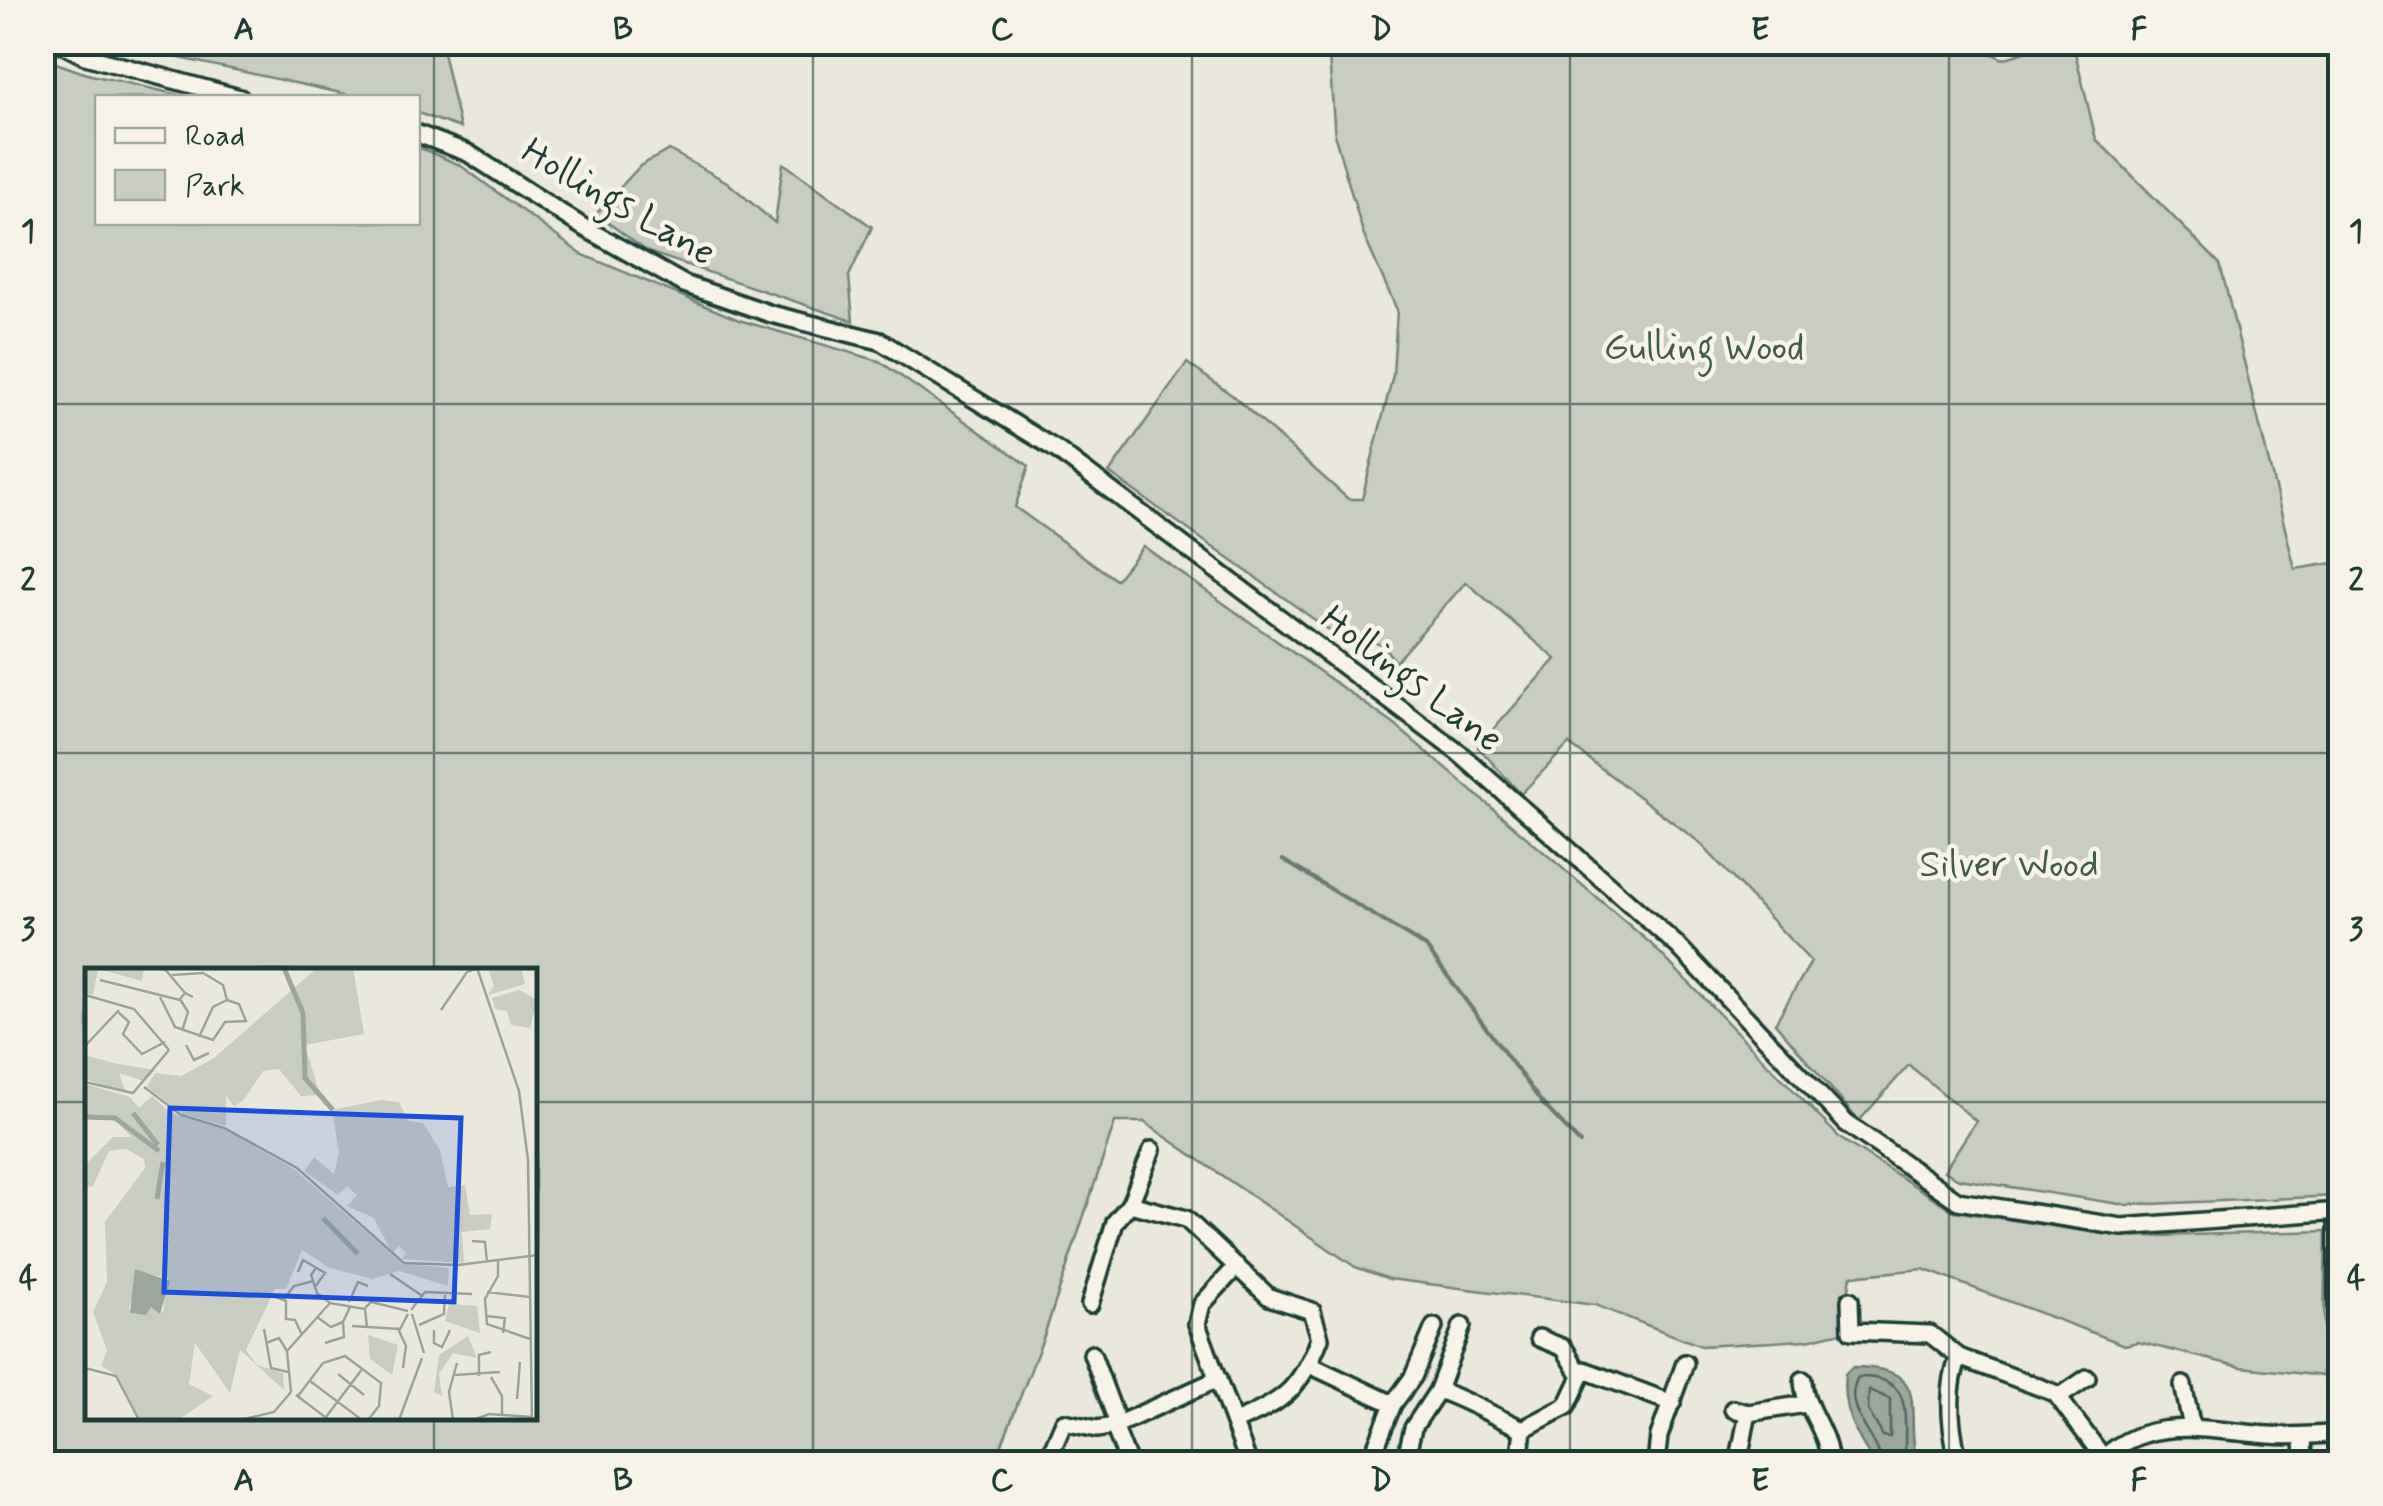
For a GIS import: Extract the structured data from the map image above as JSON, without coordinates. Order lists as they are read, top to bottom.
{
  "streets": {
    "street": ["Hollings Lane"]
  },
  "parks": ["Gulling Wood", "Silver Wood"],
  "legend": ["Road", "Park"],
  "grid": {
    "columns": [
      "A",
      "B",
      "C",
      "D",
      "E",
      "F"
    ],
    "rows": [
      "1",
      "2",
      "3",
      "4"
    ]
  }
}
